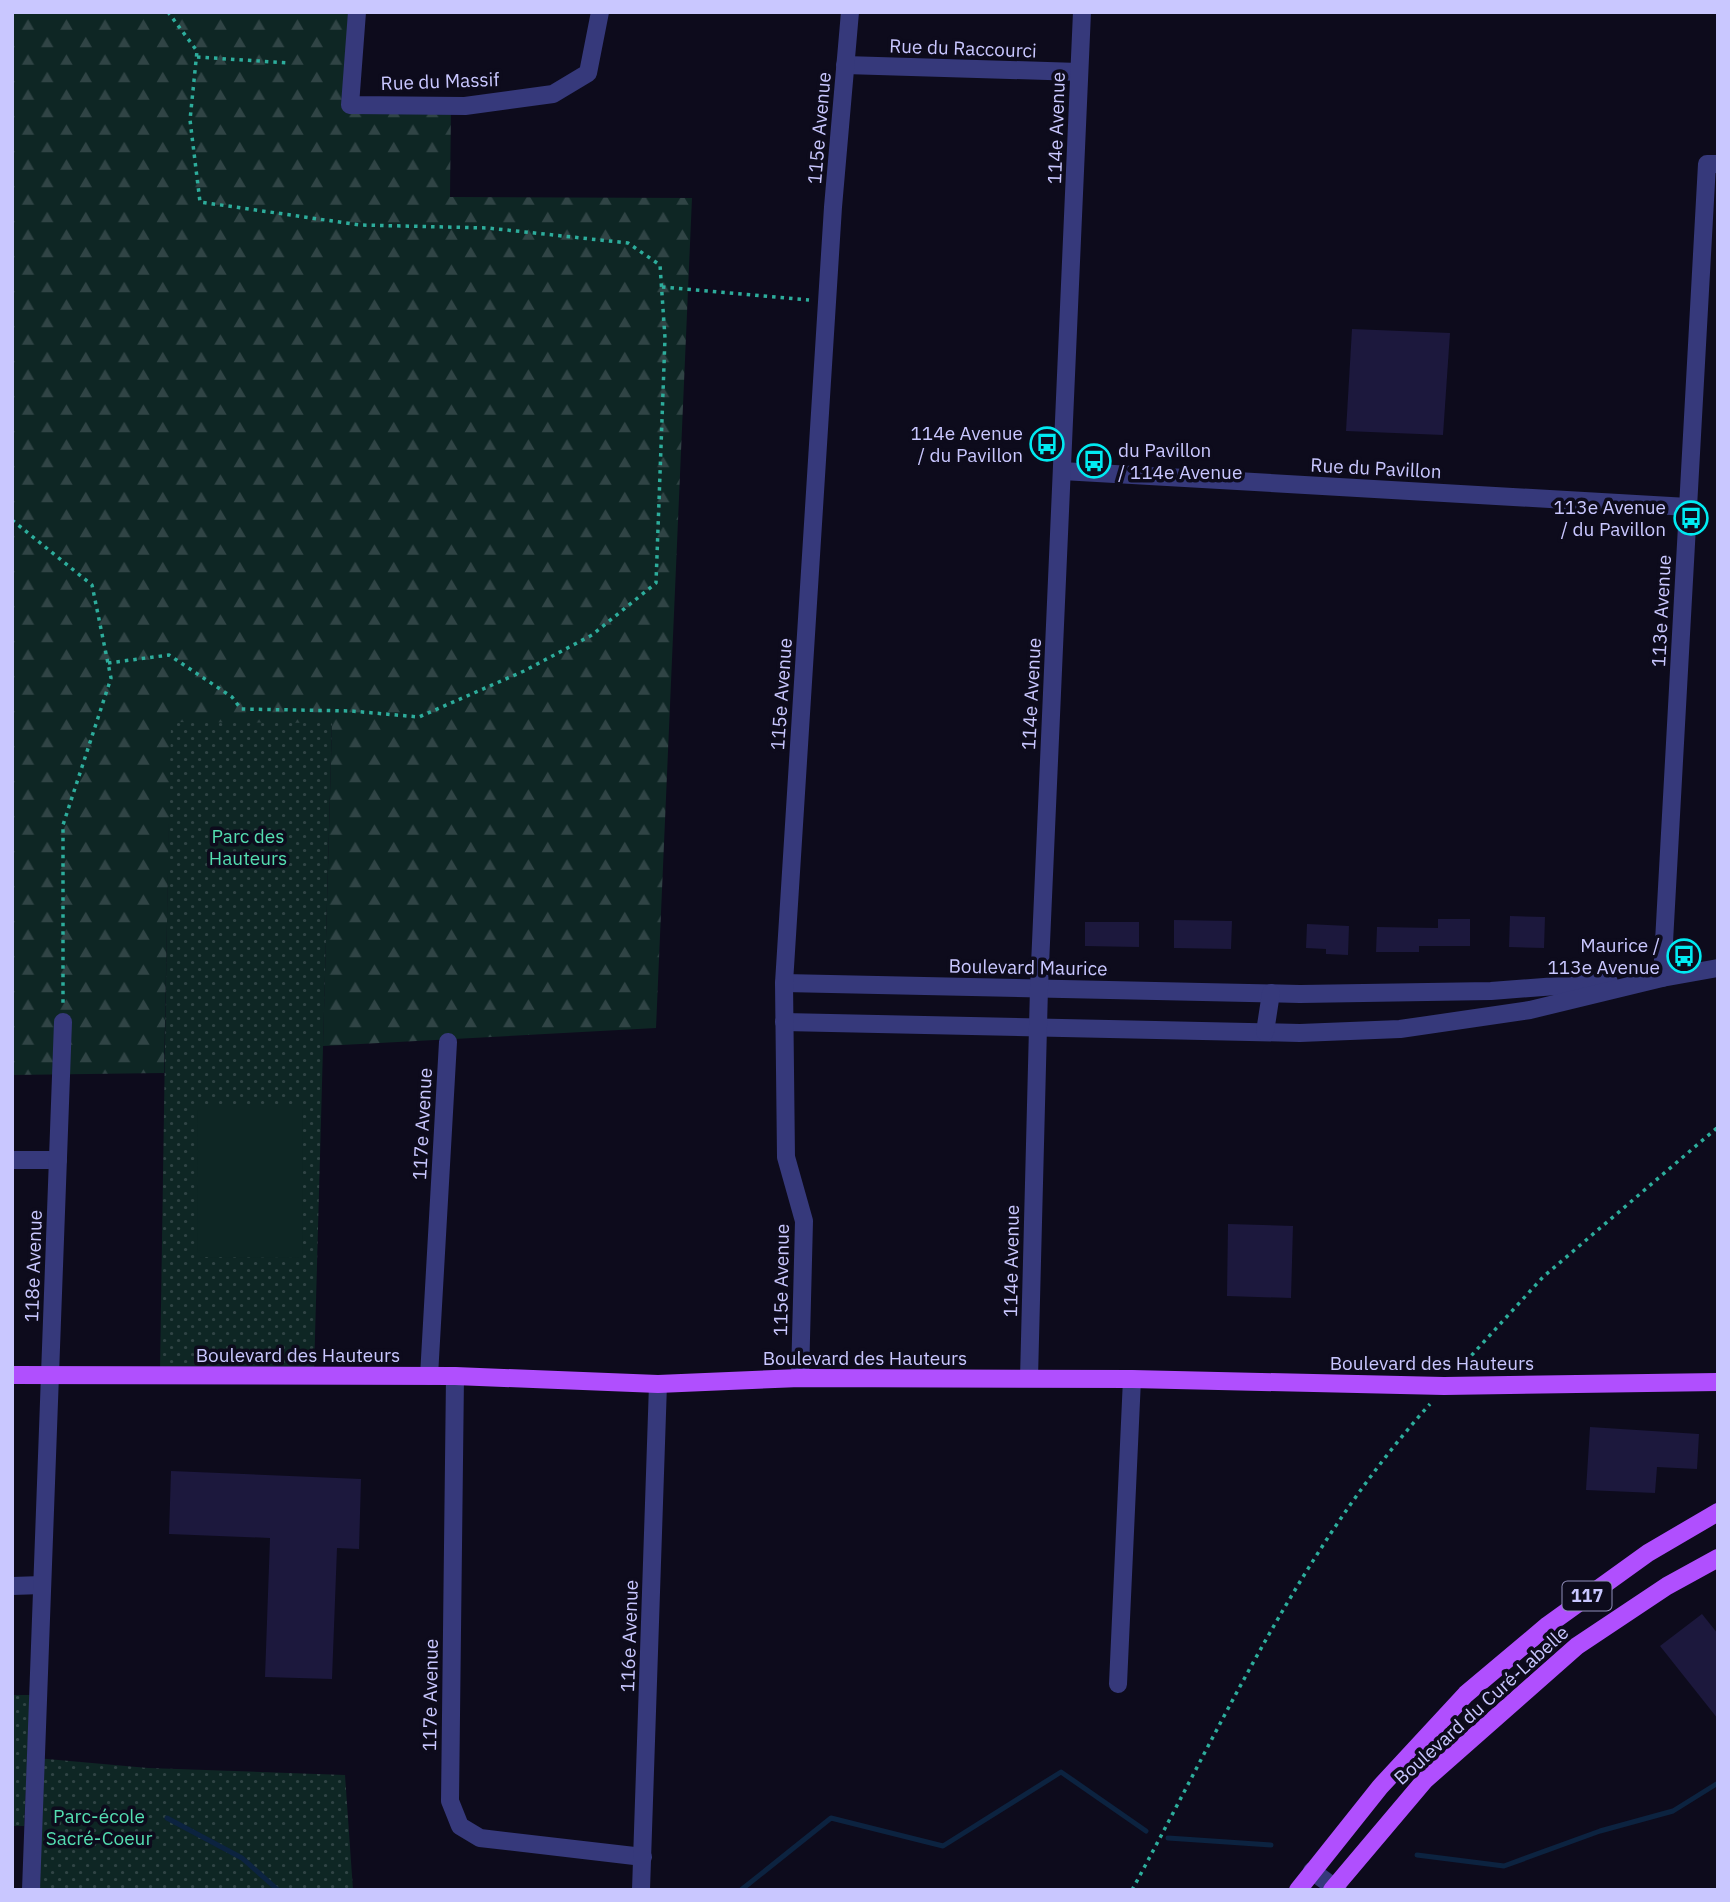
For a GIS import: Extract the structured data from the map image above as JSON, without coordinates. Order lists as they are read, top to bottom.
{
  "streets": {
    "main road": ["Boulevard des Hauteurs", "117", "Boulevard du Curé-Labelle"],
    "street": [
      "Rue du Raccourci",
      "Rue du Massif",
      "115e Avenue",
      "114e Avenue",
      "Rue du Pavillon",
      "113e Avenue",
      "Boulevard Maurice",
      "117e Avenue",
      "118e Avenue",
      "116e Avenue"
    ]
  },
  "crossings": [
    ["Rue du Raccourci", "115e Avenue"],
    ["Rue du Raccourci", "114e Avenue"],
    ["115e Avenue", "Boulevard Maurice"],
    ["115e Avenue", "Boulevard des Hauteurs"],
    ["114e Avenue", "Rue du Pavillon"],
    ["114e Avenue", "Boulevard Maurice"],
    ["114e Avenue", "Boulevard des Hauteurs"],
    ["Rue du Pavillon", "113e Avenue"],
    ["113e Avenue", "Boulevard Maurice"],
    ["117e Avenue", "Boulevard des Hauteurs"],
    ["117e Avenue", "116e Avenue"],
    ["118e Avenue", "Boulevard des Hauteurs"],
    ["Boulevard des Hauteurs", "116e Avenue"]
  ],
  "parks": ["Parc des Hauteurs", "Parc-école Sacré-Coeur"],
  "places": {
    "bus stop": [
      "114e Avenue / du Pavillon",
      "du Pavillon / 114e Avenue",
      "113e Avenue / du Pavillon",
      "Maurice / 113e Avenue"
    ]
  }
}
